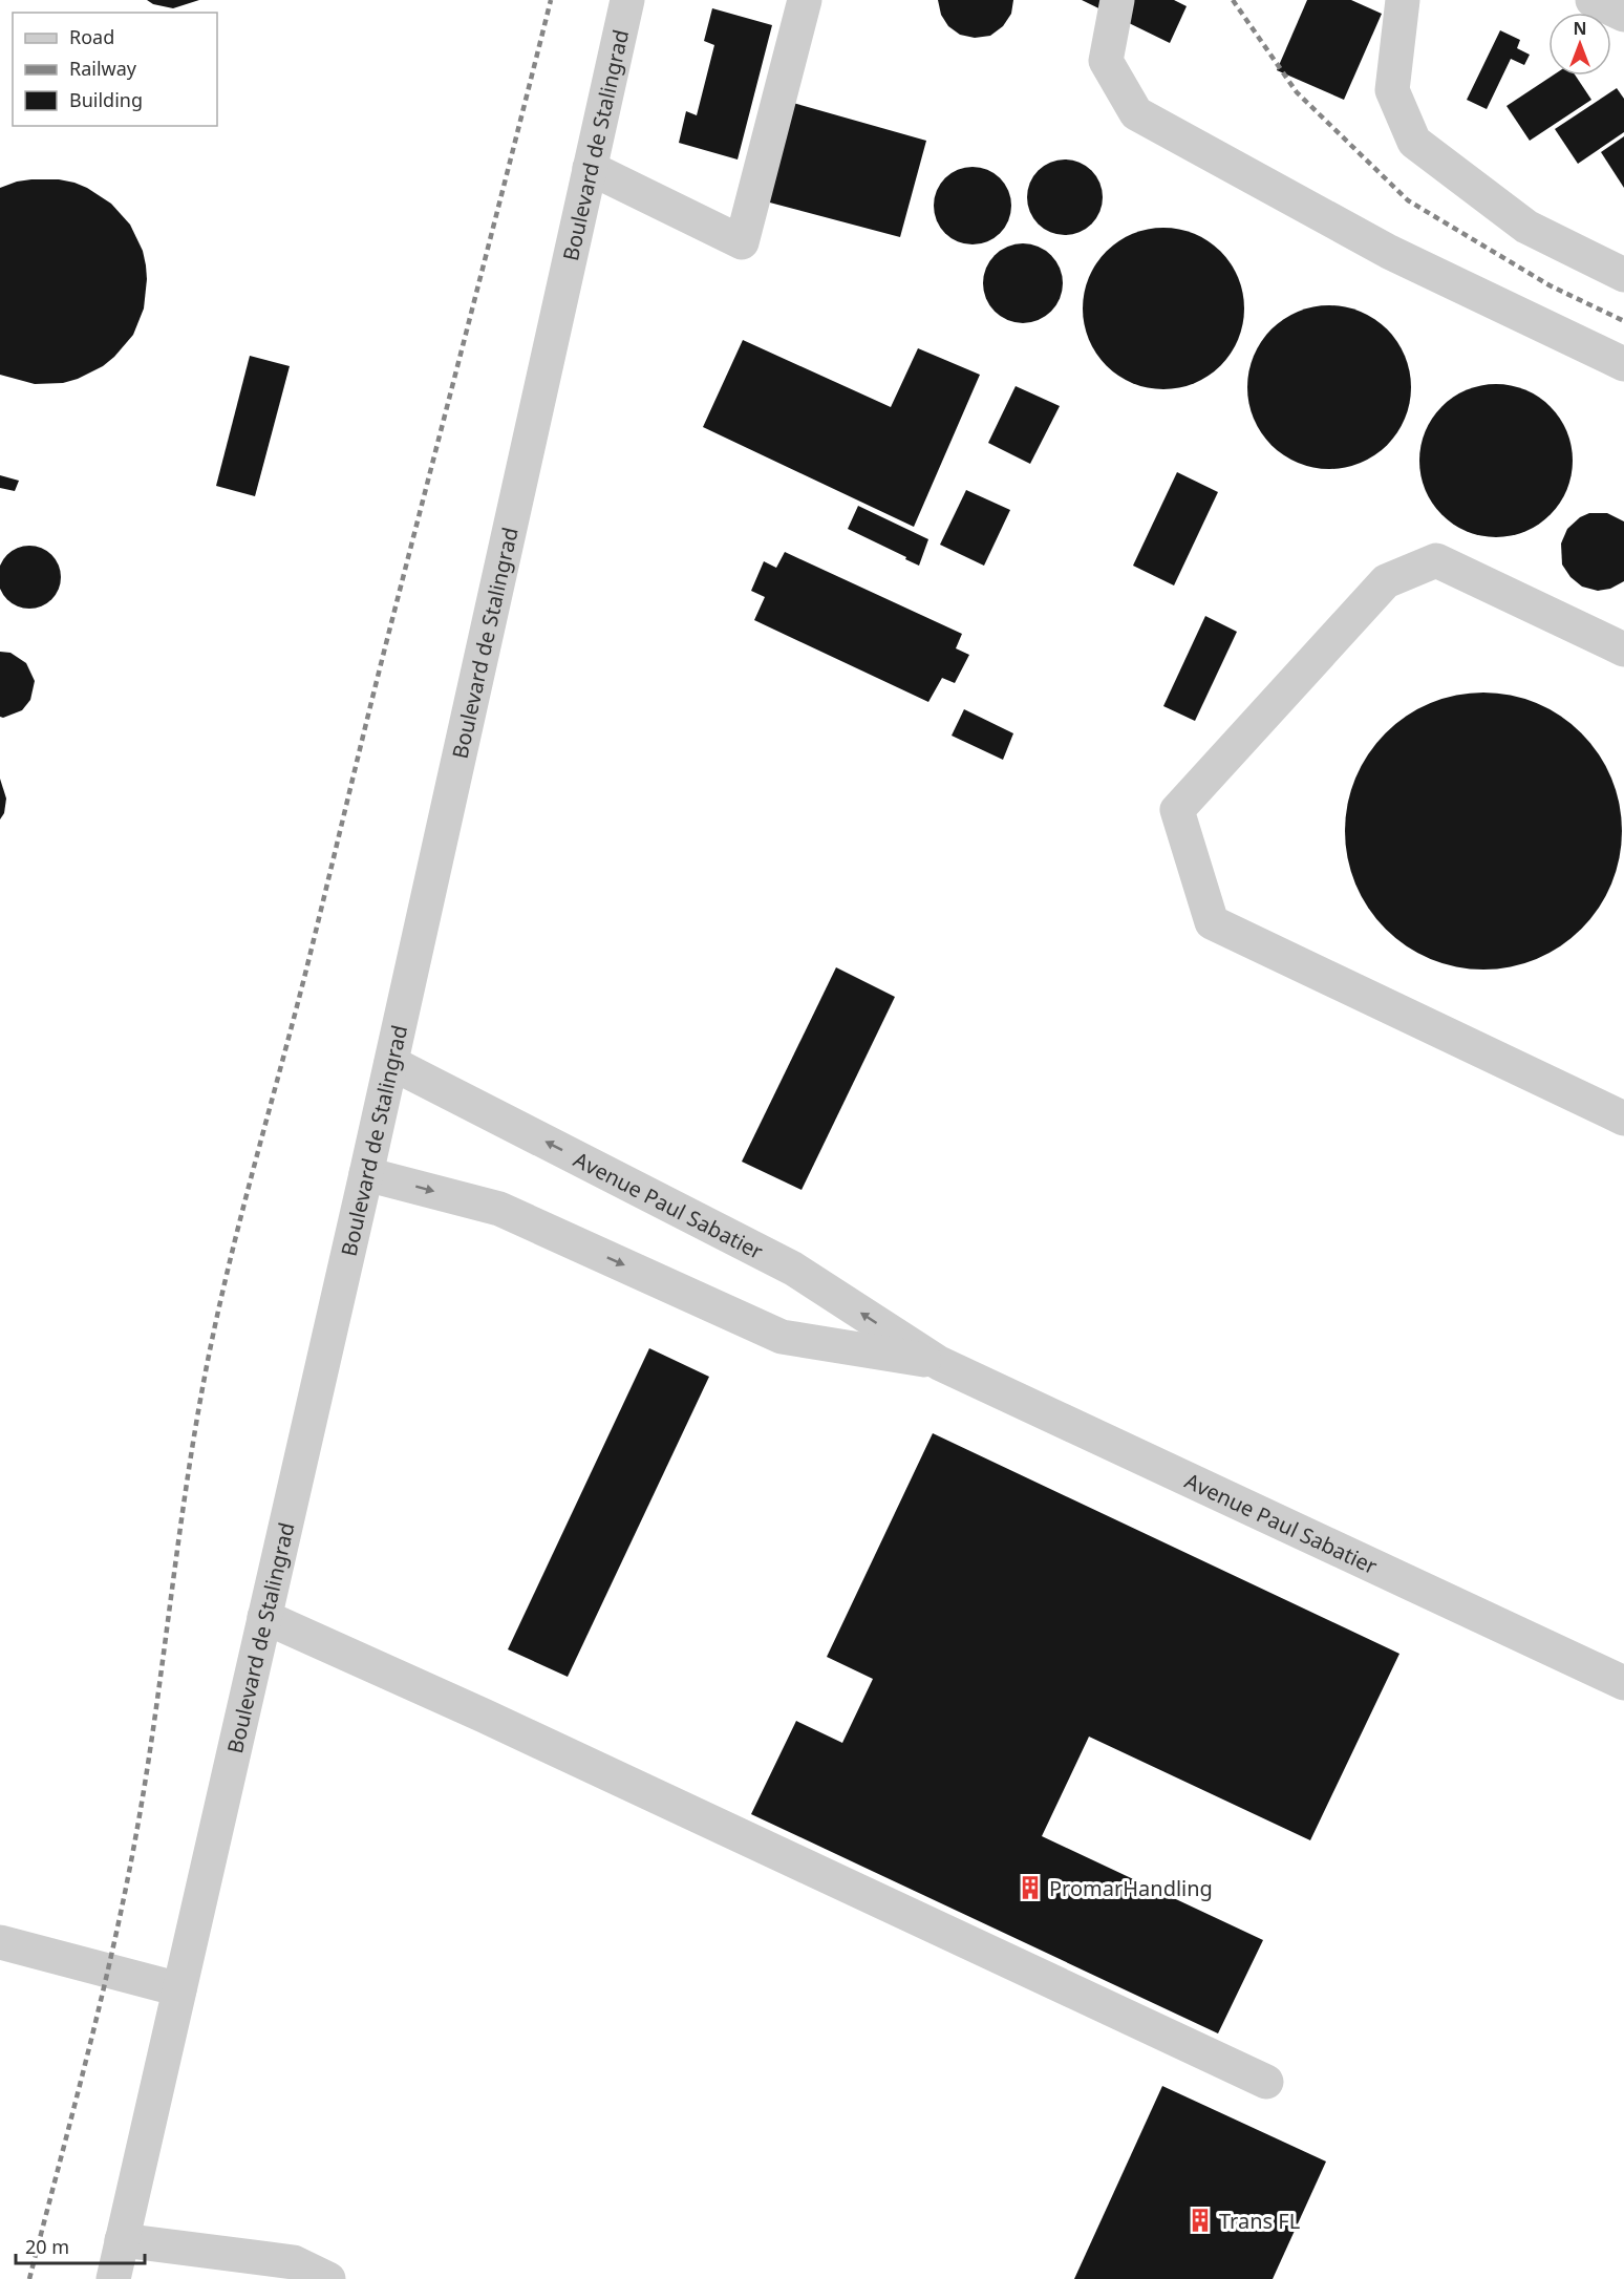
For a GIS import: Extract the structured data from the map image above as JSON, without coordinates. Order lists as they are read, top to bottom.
{
  "streets": {
    "street": ["Boulevard de Stalingrad", "Avenue Paul Sabatier"]
  },
  "crossings": [
    ["Boulevard de Stalingrad", "Avenue Paul Sabatier"]
  ],
  "places": {
    "building": ["PromarHandling", "Trans FL"]
  },
  "legend": ["Road", "Railway", "Building"],
  "scale_bar": "20 m",
  "north": "top"
}
